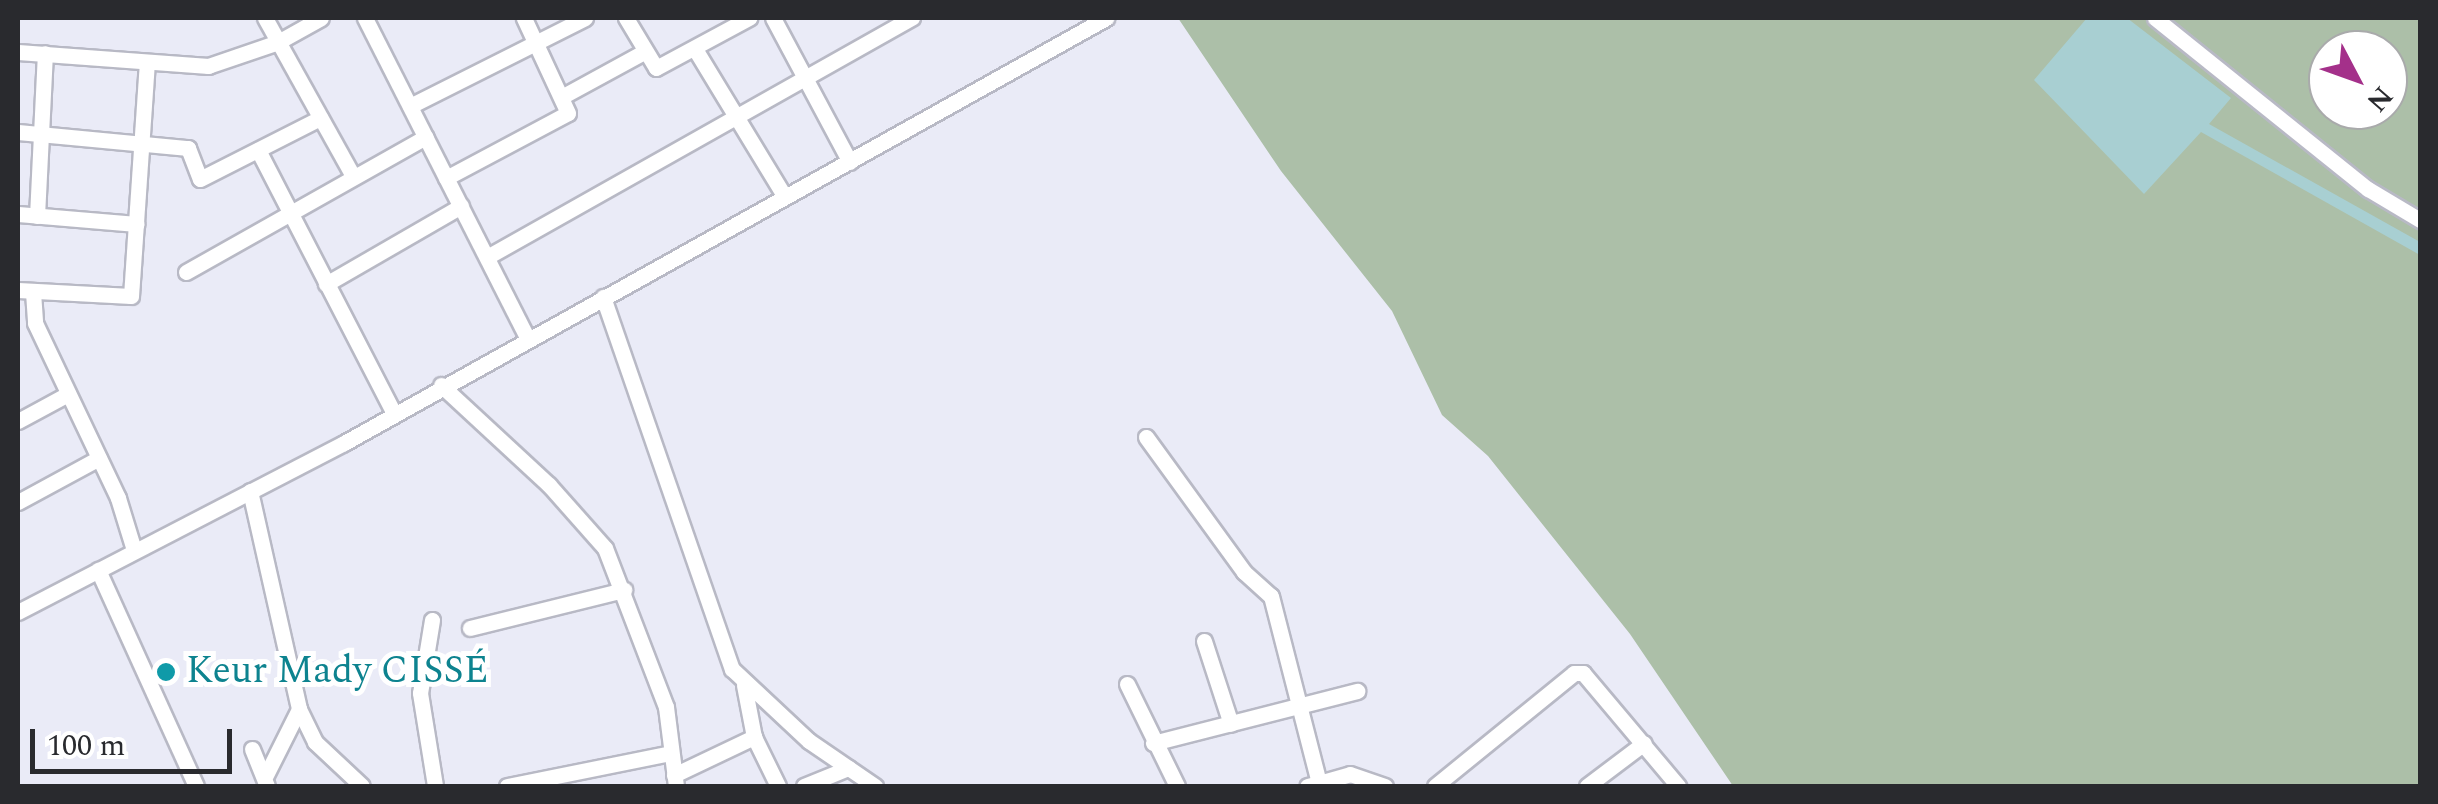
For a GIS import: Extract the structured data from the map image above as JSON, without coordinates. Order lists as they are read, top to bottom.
{
  "places": ["Keur Mady CISSÉ"],
  "scale_bar": "100 m",
  "north": "bottom right"
}
